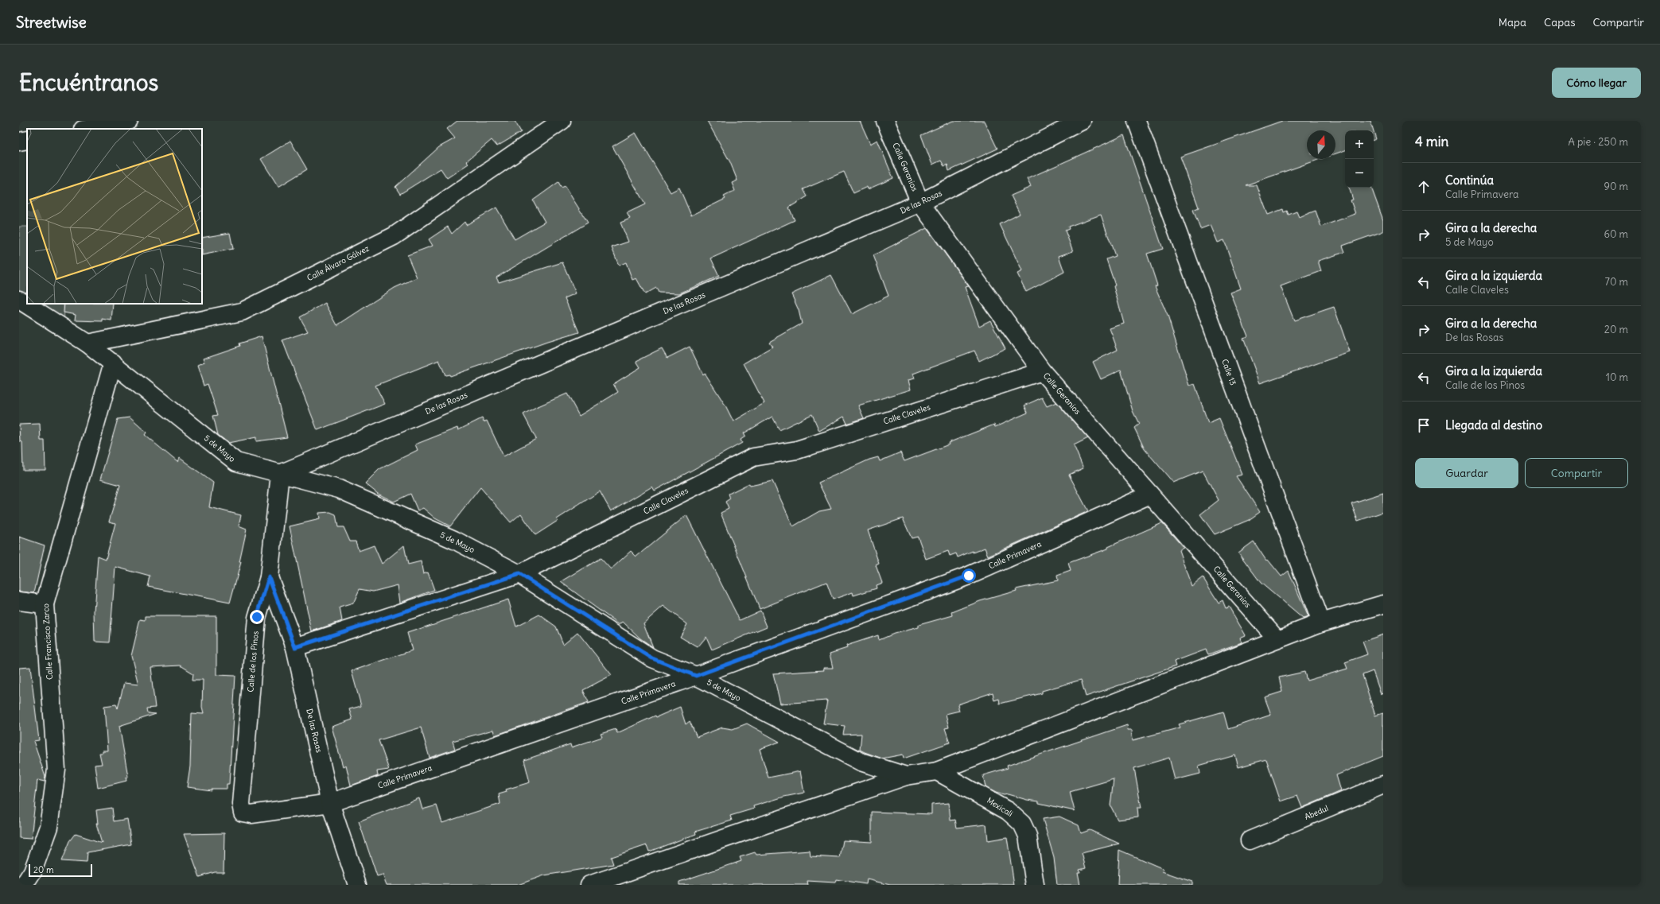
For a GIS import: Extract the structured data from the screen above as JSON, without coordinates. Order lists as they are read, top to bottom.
{
  "streets": {
    "street": [
      "Calle Geranios",
      "De las Rosas",
      "Calle Álvaro Gálvez",
      "Calle 13",
      "Calle Claveles",
      "5 de Mayo",
      "Calle Primavera",
      "Calle Francisco Zarco",
      "Calle de los Pinos",
      "Mexicali",
      "Abedul"
    ]
  },
  "crossings": [
    ["Calle Geranios", "De las Rosas"],
    ["Calle Geranios", "Calle Claveles"],
    ["Calle Geranios", "Calle Primavera"],
    ["De las Rosas", "Calle Claveles"],
    ["De las Rosas", "5 de Mayo"],
    ["De las Rosas", "Calle Primavera"],
    ["De las Rosas", "Calle de los Pinos"],
    ["Calle Álvaro Gálvez", "5 de Mayo"],
    ["Calle Claveles", "5 de Mayo"],
    ["5 de Mayo", "Calle Primavera"],
    ["5 de Mayo", "Calle Francisco Zarco"],
    ["5 de Mayo", "Calle de los Pinos"],
    ["Calle Primavera", "Calle de los Pinos"]
  ],
  "scale_bar": "20 m",
  "north": "top",
  "page": {
    "header": "Streetwise",
    "nav": ["Mapa", "Capas", "Compartir"],
    "buttons": [
      "Cómo llegar",
      ["Guardar", "Compartir"]
    ],
    "title": "Encuéntranos",
    "heading": ["4 min", "A pie · 250 m"],
    "map_buttons": ["+", "−"],
    "list": [
      ["Continúa", "Calle Primavera", "90 m"],
      ["Gira a la derecha", "5 de Mayo", "60 m"],
      ["Gira a la izquierda", "Calle Claveles", "70 m"],
      ["Gira a la derecha", "De las Rosas", "20 m"],
      ["Gira a la izquierda", "Calle de los Pinos", "10 m"],
      "Llegada al destino"
    ],
    "scale": "20 m"
  }
}
